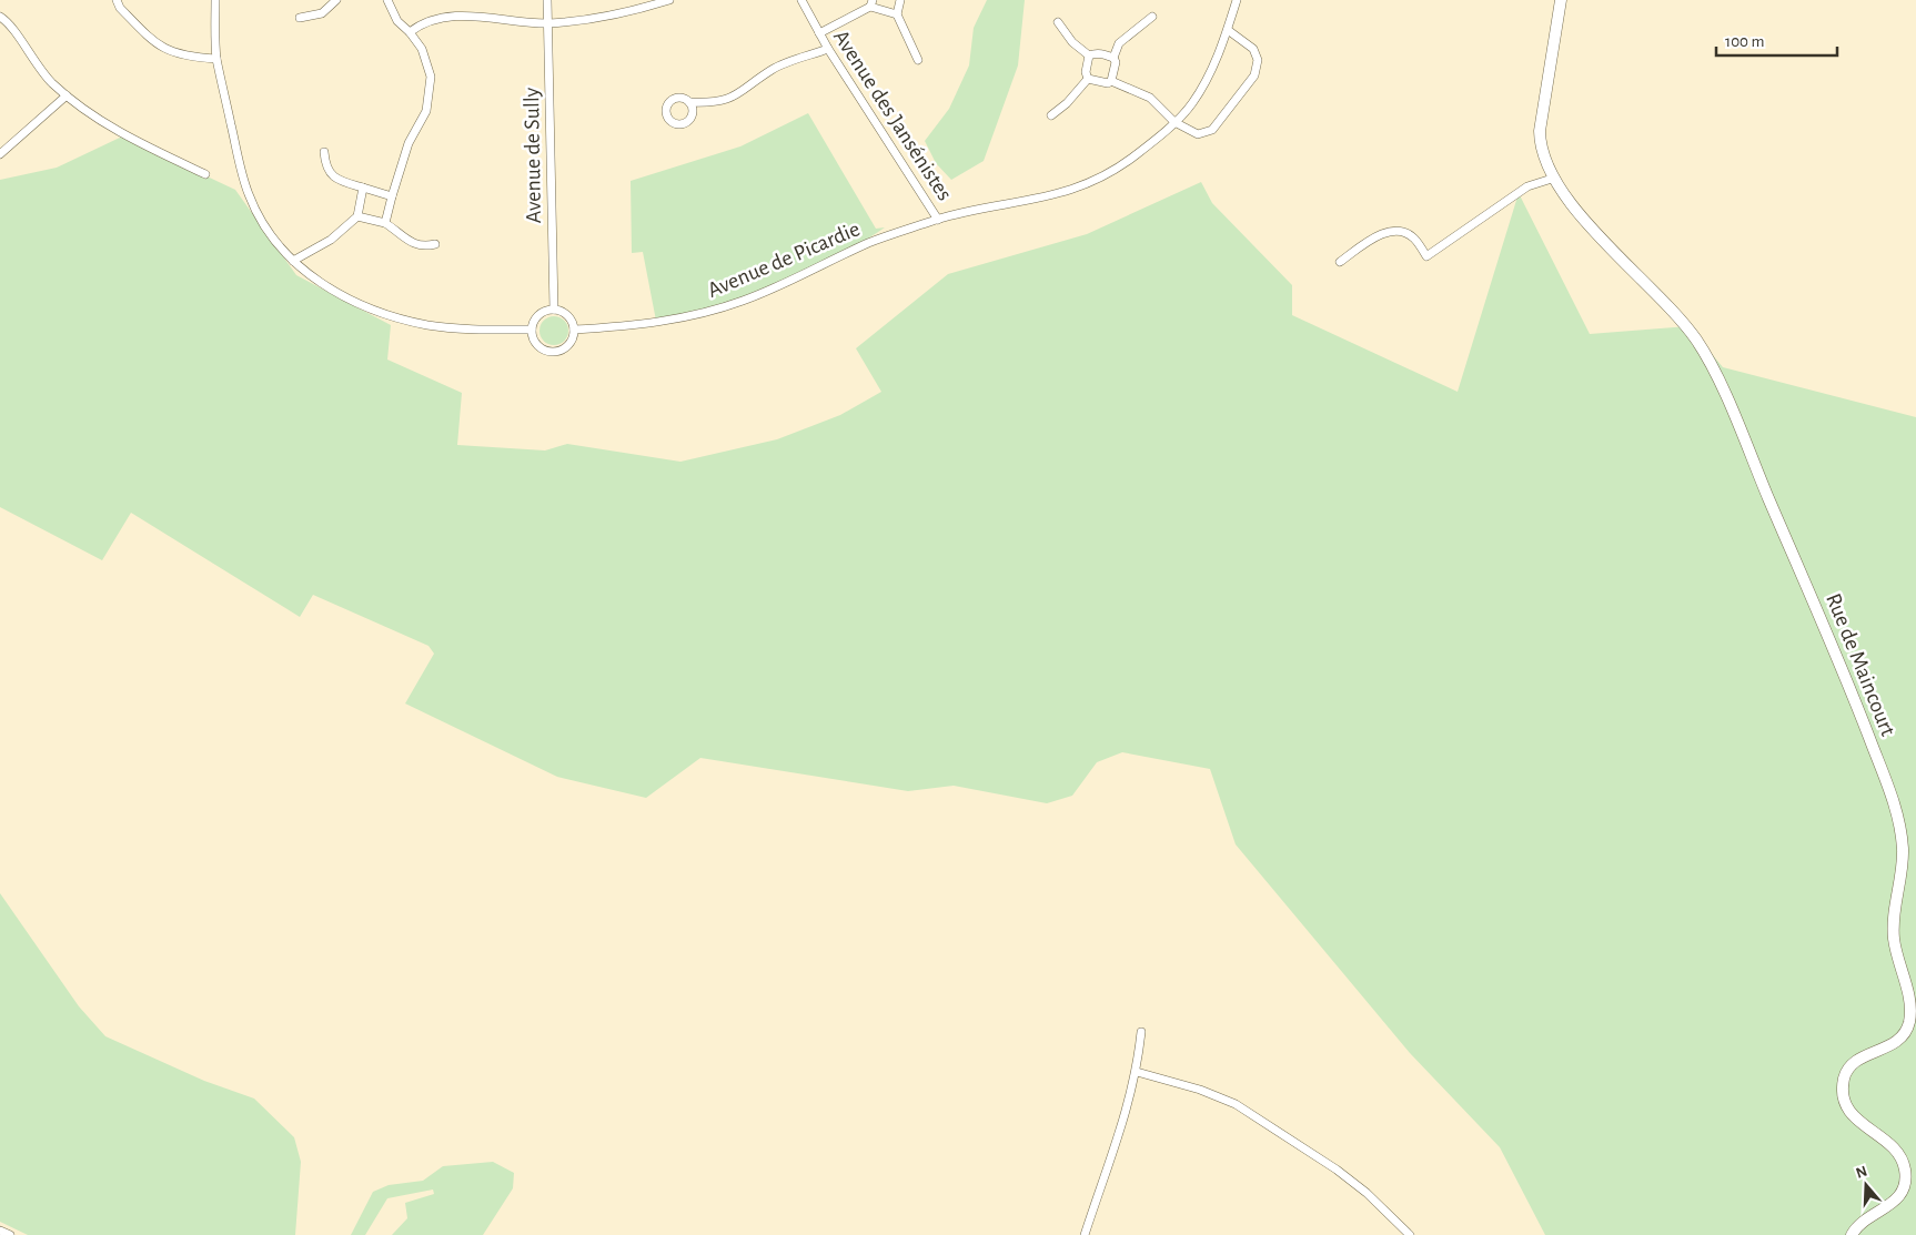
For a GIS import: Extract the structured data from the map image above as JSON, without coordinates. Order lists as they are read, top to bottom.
{
  "streets": {
    "street": [
      "Avenue des Jansénistes",
      "Avenue de Sully",
      "Avenue de Picardie",
      "Rue de Maincourt"
    ]
  },
  "crossings": [
    ["Avenue des Jansénistes", "Avenue de Picardie"],
    ["Avenue de Sully", "Avenue de Picardie"]
  ],
  "scale_bar": "100 m",
  "north": "top"
}
